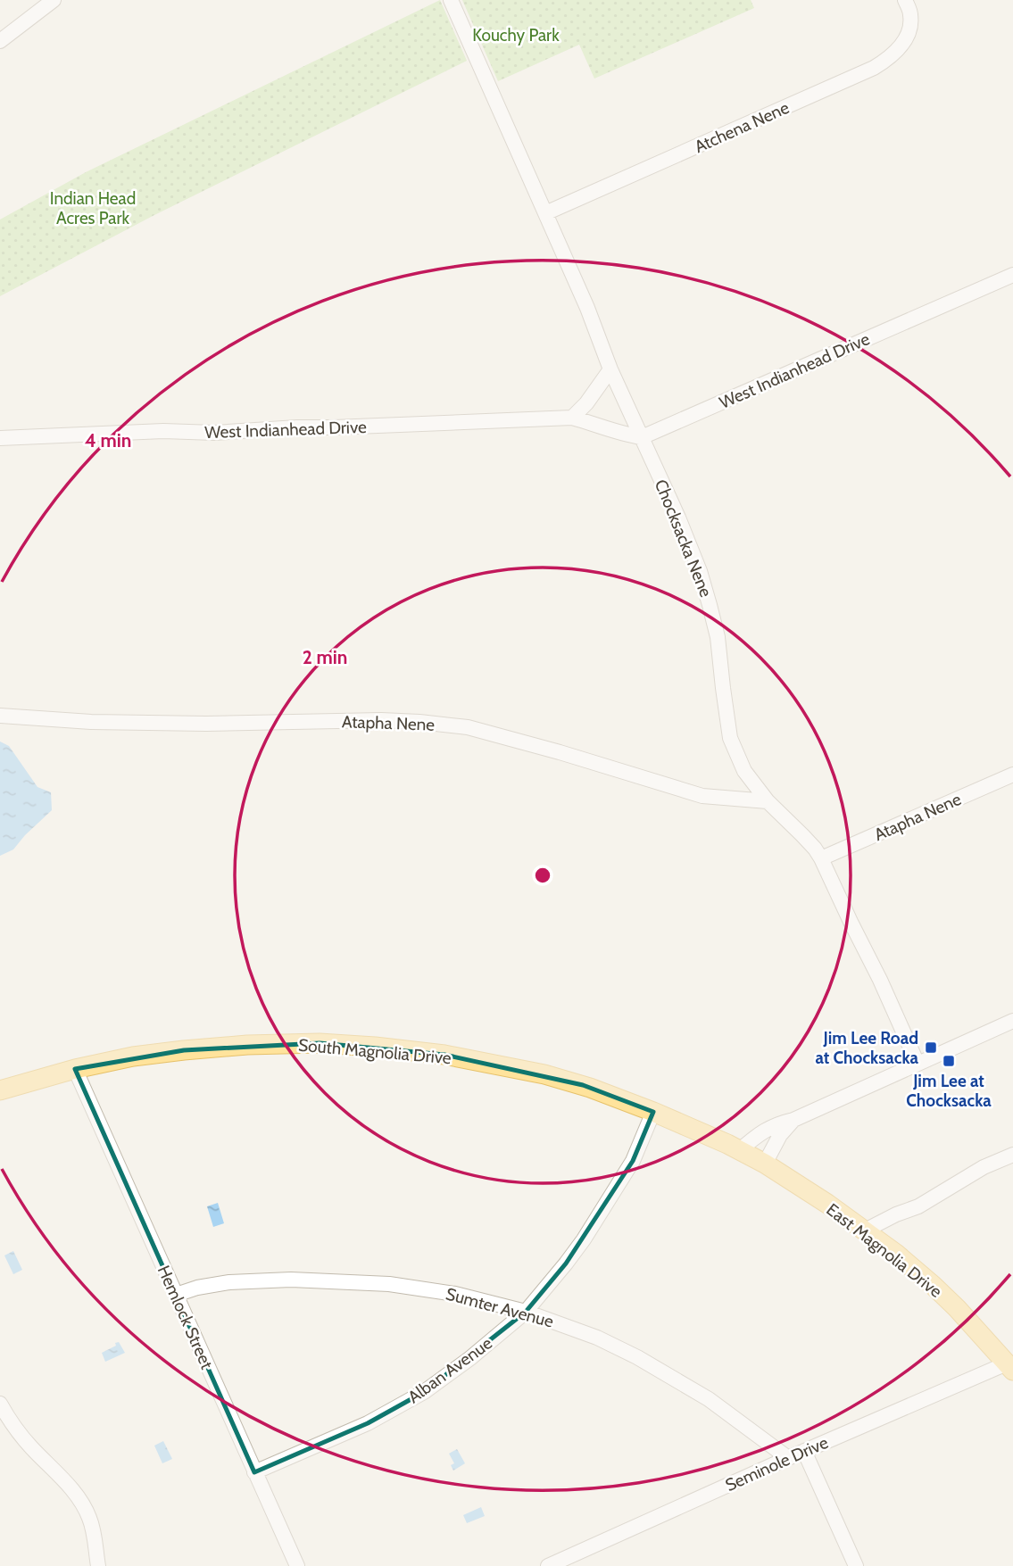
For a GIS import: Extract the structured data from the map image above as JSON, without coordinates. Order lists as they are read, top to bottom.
{
  "streets": {
    "main road": ["South Magnolia Drive", "East Magnolia Drive"],
    "street": [
      "Atchena Nene",
      "West Indianhead Drive",
      "Chocksacka Nene",
      "Atapha Nene",
      "Sumter Avenue",
      "Hemlock Street",
      "Alban Avenue",
      "Seminole Drive"
    ]
  },
  "crossings": [
    ["Atchena Nene", "Chocksacka Nene"],
    ["West Indianhead Drive", "Chocksacka Nene"],
    ["Chocksacka Nene", "Atapha Nene"],
    ["South Magnolia Drive", "East Magnolia Drive"],
    ["South Magnolia Drive", "Hemlock Street"],
    ["South Magnolia Drive", "Alban Avenue"],
    ["East Magnolia Drive", "Seminole Drive"],
    ["Sumter Avenue", "Hemlock Street"],
    ["Sumter Avenue", "Alban Avenue"],
    ["Sumter Avenue", "Seminole Drive"],
    ["Hemlock Street", "Alban Avenue"]
  ],
  "parks": ["Kouchy Park", "Indian Head Acres Park"],
  "places": {
    "transit": ["Jim Lee Road at Chocksacka", "Jim Lee at Chocksacka"]
  },
  "rings": ["4 min", "2 min"]
}
